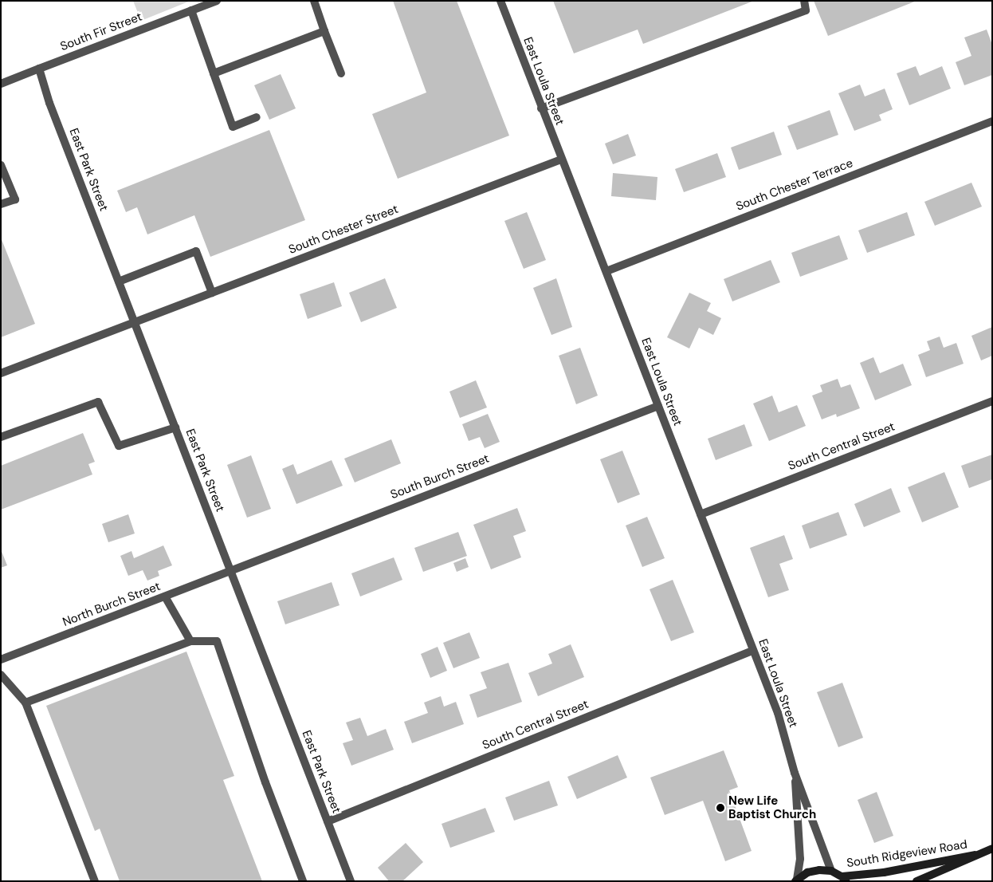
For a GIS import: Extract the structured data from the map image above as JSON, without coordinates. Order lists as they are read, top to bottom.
{
  "streets": {
    "main road": ["South Ridgeview Road"],
    "street": [
      "South Fir Street",
      "East Loula Street",
      "East Park Street",
      "South Chester Terrace",
      "South Chester Street",
      "South Central Street",
      "South Burch Street",
      "North Burch Street"
    ]
  },
  "crossings": [
    ["South Fir Street", "East Park Street"],
    ["East Loula Street", "South Chester Terrace"],
    ["East Loula Street", "South Chester Street"],
    ["East Loula Street", "South Central Street"],
    ["East Loula Street", "South Burch Street"],
    ["East Park Street", "South Chester Street"],
    ["East Park Street", "South Central Street"],
    ["East Park Street", "South Burch Street"],
    ["East Park Street", "North Burch Street"],
    ["South Burch Street", "North Burch Street"]
  ],
  "places": ["New Life Baptist Church"]
}
